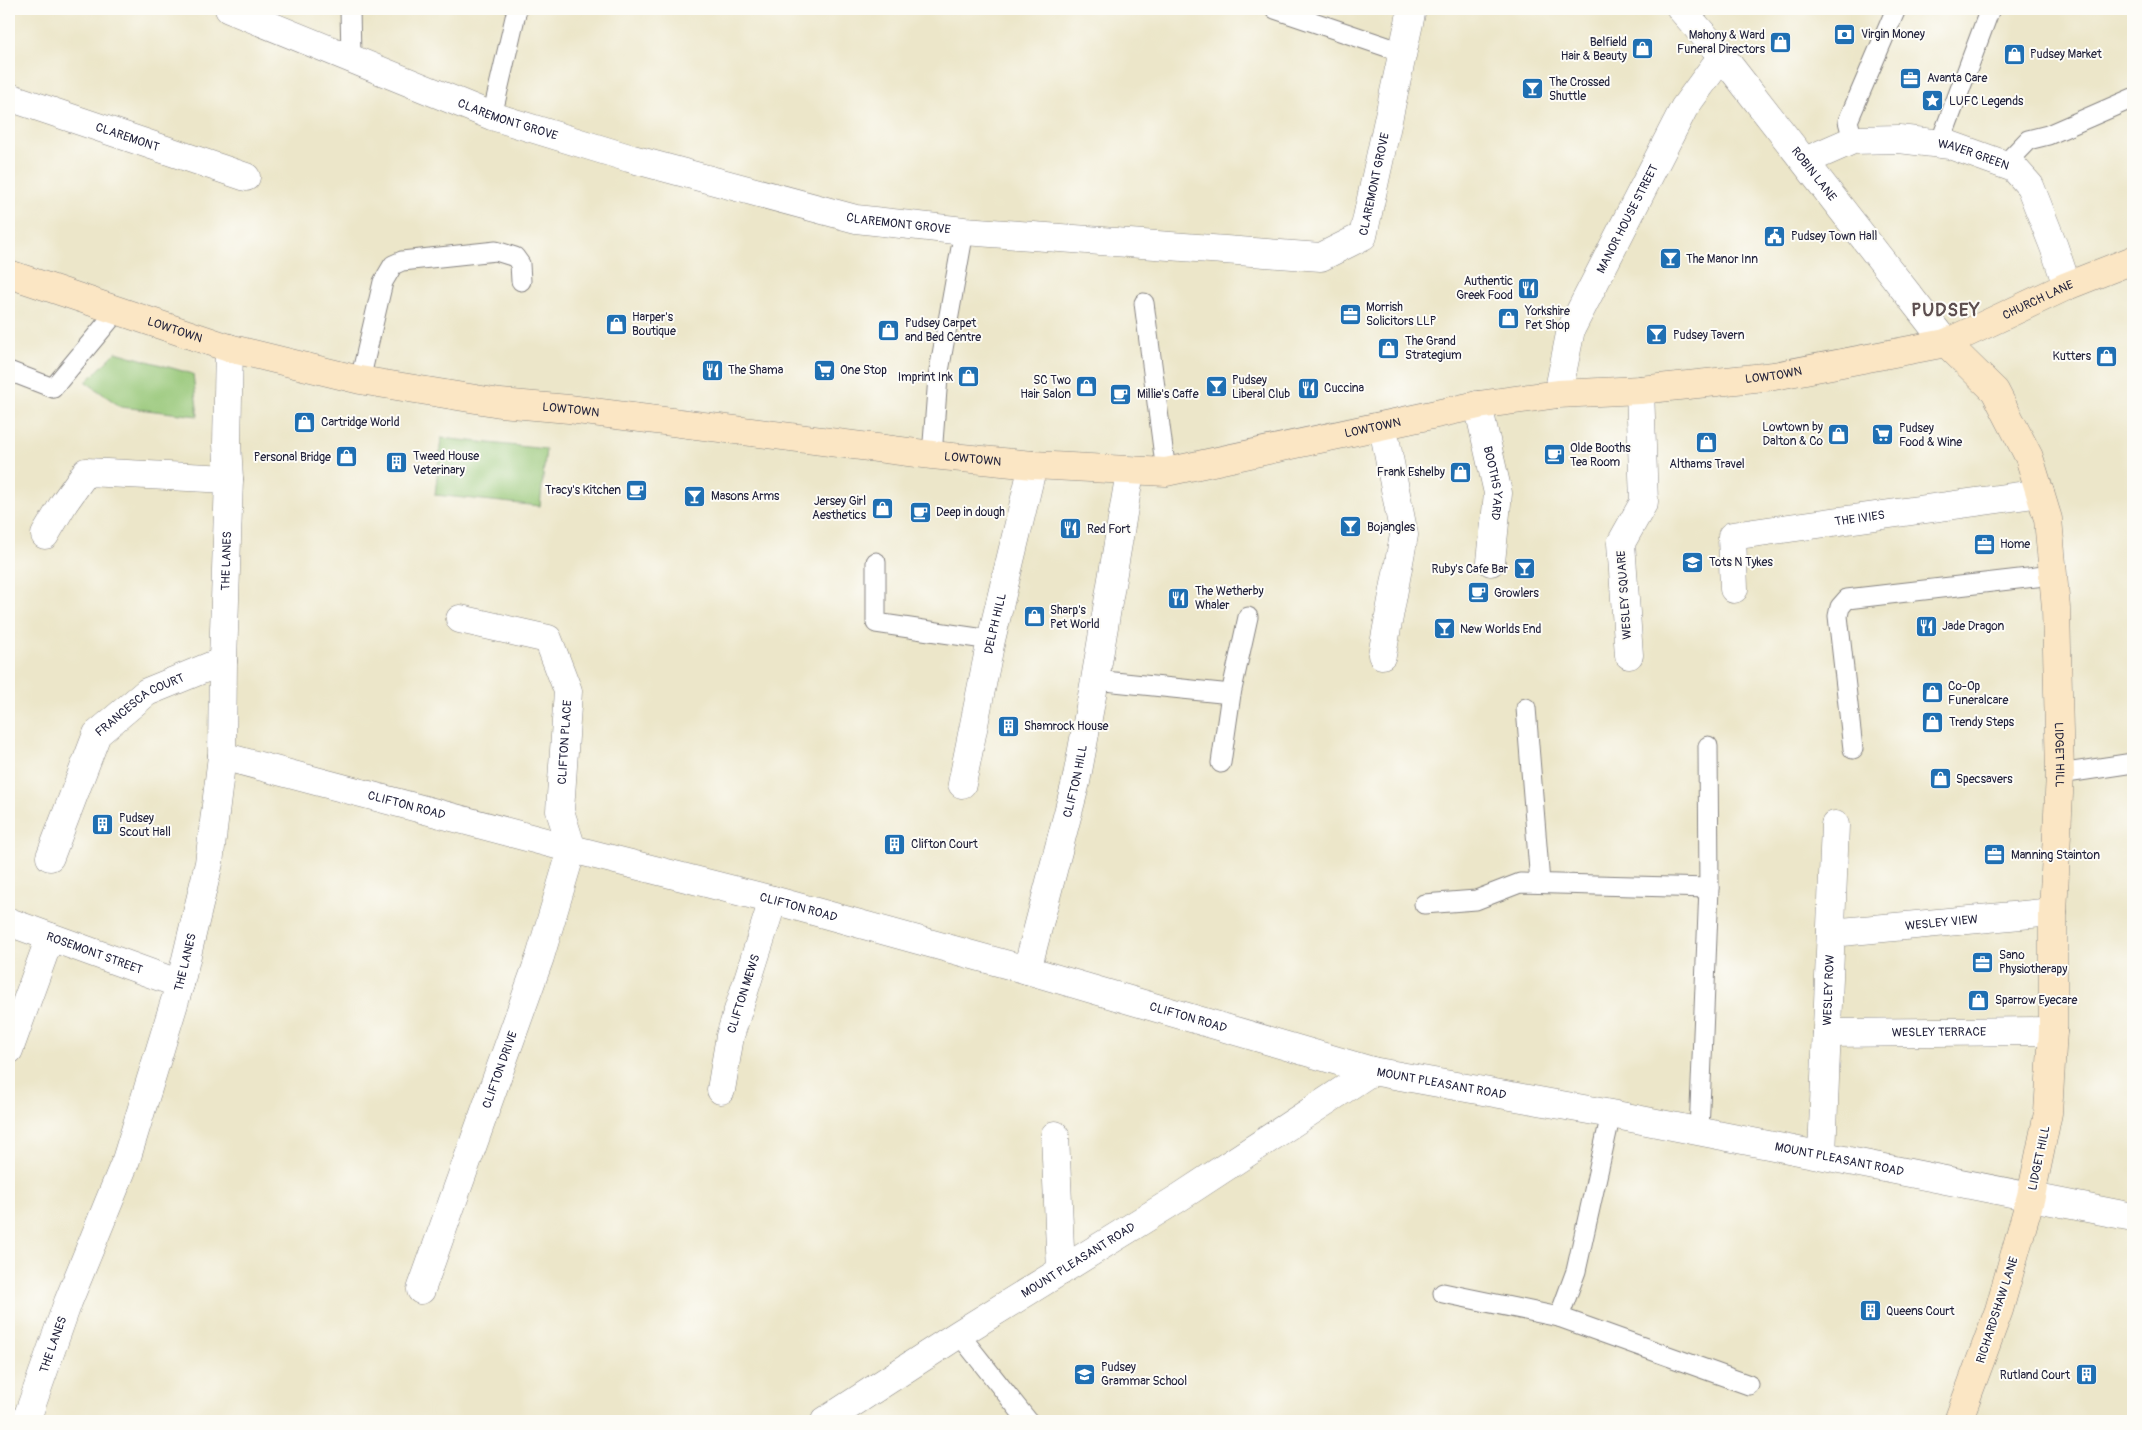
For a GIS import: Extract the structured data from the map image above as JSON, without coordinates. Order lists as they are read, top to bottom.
{
  "streets": {
    "main road": [
      "CHURCH LANE",
      "LOWTOWN",
      "LIDGET HILL",
      "RICHARDSHAW LANE"
    ],
    "street": [
      "CLAREMONT GROVE",
      "CLAREMONT",
      "WAVER GREEN",
      "ROBIN LANE",
      "MANOR HOUSE STREET",
      "BOOTHS YARD",
      "THE IVIES",
      "THE LANES",
      "WESLEY SQUARE",
      "DELPH HILL",
      "FRANCESCA COURT",
      "CLIFTON PLACE",
      "CLIFTON HILL",
      "CLIFTON ROAD",
      "WESLEY VIEW",
      "ROSEMONT STREET",
      "WESLEY ROW",
      "CLIFTON MEWS",
      "WESLEY TERRACE",
      "CLIFTON DRIVE",
      "MOUNT PLEASANT ROAD"
    ]
  },
  "crossings": [
    ["WAVER GREEN", "ROBIN LANE"],
    ["WAVER GREEN", "CHURCH LANE"],
    ["ROBIN LANE", "MANOR HOUSE STREET"],
    ["ROBIN LANE", "CHURCH LANE"],
    ["ROBIN LANE", "LOWTOWN"],
    ["ROBIN LANE", "LIDGET HILL"],
    ["MANOR HOUSE STREET", "LOWTOWN"],
    ["CHURCH LANE", "LOWTOWN"],
    ["CHURCH LANE", "LIDGET HILL"],
    ["LOWTOWN", "BOOTHS YARD"],
    ["LOWTOWN", "THE LANES"],
    ["LOWTOWN", "WESLEY SQUARE"],
    ["LOWTOWN", "DELPH HILL"],
    ["LOWTOWN", "LIDGET HILL"],
    ["LOWTOWN", "CLIFTON HILL"],
    ["THE IVIES", "LIDGET HILL"],
    ["THE LANES", "FRANCESCA COURT"],
    ["THE LANES", "CLIFTON ROAD"],
    ["THE LANES", "ROSEMONT STREET"],
    ["CLIFTON PLACE", "CLIFTON ROAD"],
    ["CLIFTON PLACE", "CLIFTON DRIVE"],
    ["LIDGET HILL", "WESLEY VIEW"],
    ["LIDGET HILL", "WESLEY TERRACE"],
    ["LIDGET HILL", "MOUNT PLEASANT ROAD"],
    ["LIDGET HILL", "RICHARDSHAW LANE"],
    ["CLIFTON HILL", "CLIFTON ROAD"],
    ["CLIFTON ROAD", "CLIFTON MEWS"],
    ["CLIFTON ROAD", "CLIFTON DRIVE"],
    ["CLIFTON ROAD", "MOUNT PLEASANT ROAD"],
    ["WESLEY VIEW", "WESLEY ROW"],
    ["WESLEY ROW", "WESLEY TERRACE"],
    ["WESLEY ROW", "MOUNT PLEASANT ROAD"],
    ["MOUNT PLEASANT ROAD", "RICHARDSHAW LANE"]
  ],
  "districts": ["PUDSEY"],
  "places": {
    "bank": ["Virgin Money"],
    "shop": [
      "Mahony & Ward Funeral Directors",
      "Belfield Hair & Beauty",
      "Pudsey Market",
      "Yorkshire Pet Shop",
      "Harper's Boutique",
      "Pudsey Carpet and Bed Centre",
      "The Grand Strategium",
      "Kutters",
      "Imprint Ink",
      "SC Two Hair Salon",
      "Cartridge World",
      "Lowtown by Dalton & Co",
      "Althams Travel",
      "Personal Bridge",
      "Frank Eshelby",
      "Jersey Girl Aesthetics",
      "Sharp's Pet World",
      "Co-Op Funeralcare",
      "Trendy Steps",
      "Specsavers",
      "Sparrow Eyecare"
    ],
    "office": [
      "Avanta Care",
      "Morrish Solicitors LLP",
      "Home",
      "Manning Stainton",
      "Sano Physiotherapy"
    ],
    "bar": [
      "The Crossed Shuttle",
      "The Manor Inn",
      "Pudsey Tavern",
      "Pudsey Liberal Club",
      "Masons Arms",
      "Bojangles",
      "Ruby's Cafe Bar",
      "New Worlds End"
    ],
    "place": ["LUFC Legends"],
    "public building": ["Pudsey Town Hall"],
    "restaurant": [
      "Authentic Greek Food",
      "The Shama",
      "Cuccina",
      "Red Fort",
      "The Wetherby Whaler",
      "Jade Dragon"
    ],
    "supermarket": ["One Stop", "Pudsey Food & Wine"],
    "cafe": [
      "Millie's Caffe",
      "Olde Booths Tea Room",
      "Tracy's Kitchen",
      "Deep in dough",
      "Growlers"
    ],
    "building": [
      "Tweed House Veterinary",
      "Shamrock House",
      "Pudsey Scout Hall",
      "Clifton Court",
      "Queens Court",
      "Rutland Court"
    ],
    "school or university": ["Tots N Tykes", "Pudsey Grammar School"]
  }
}
